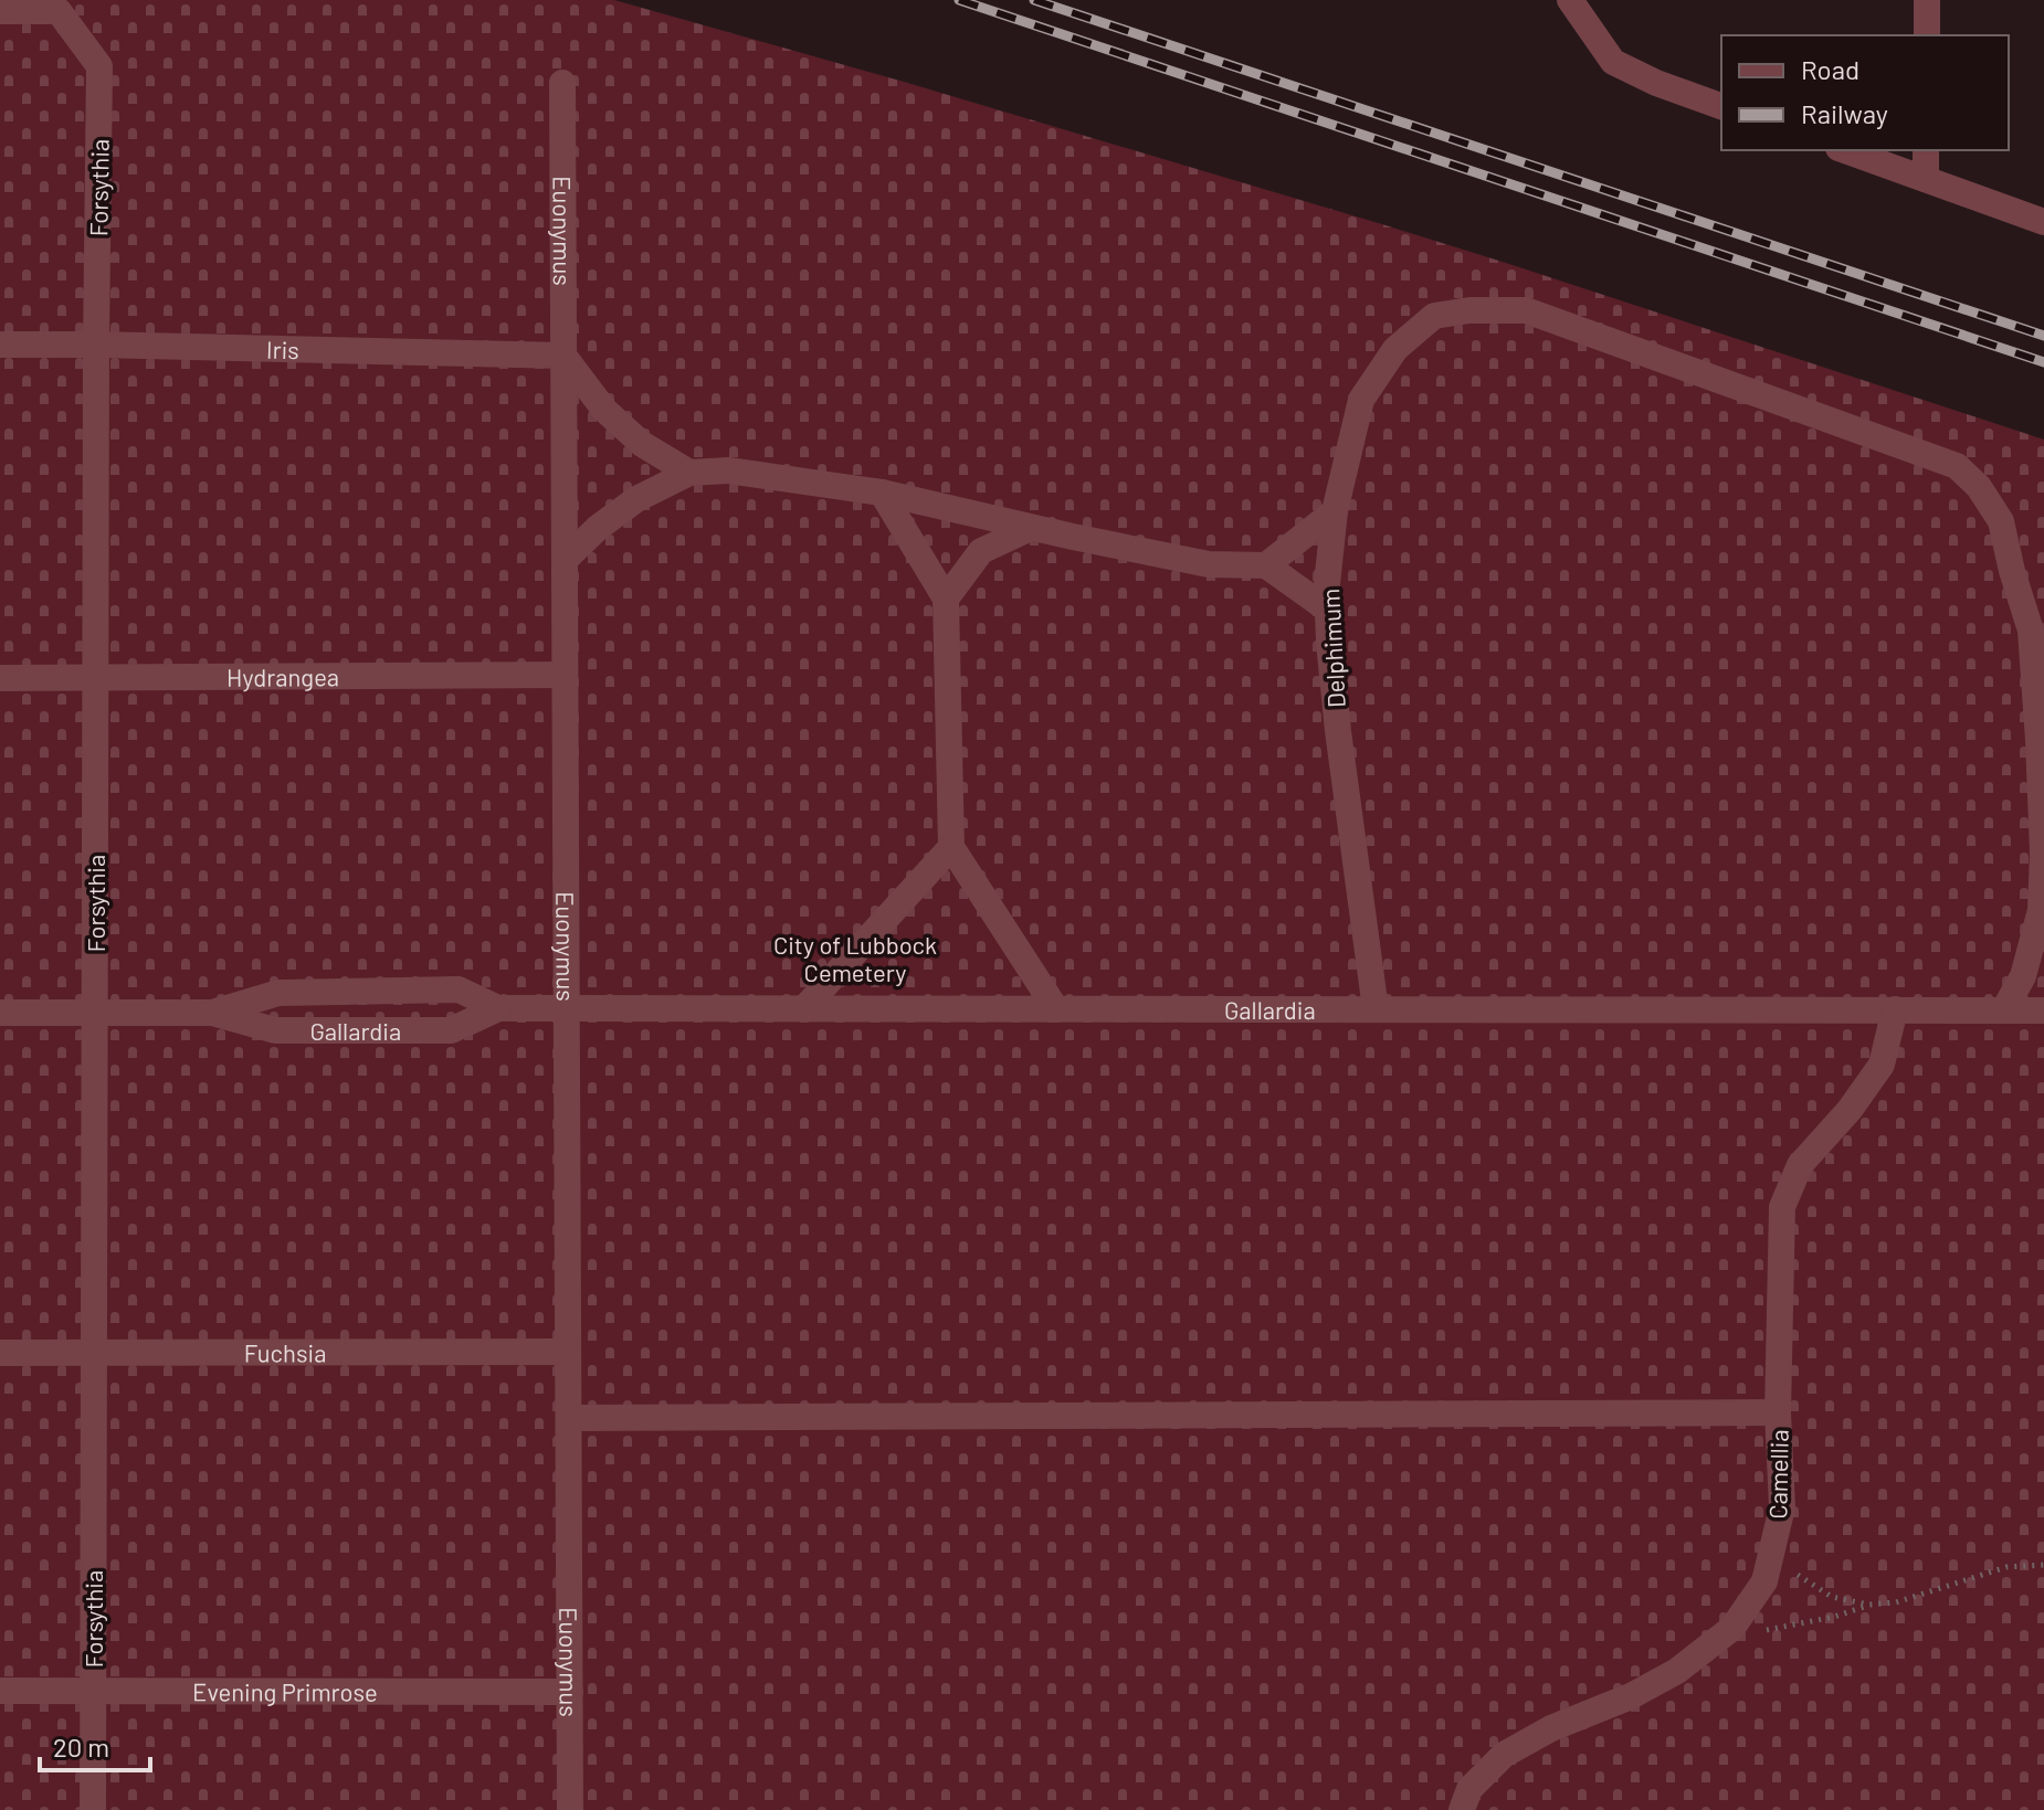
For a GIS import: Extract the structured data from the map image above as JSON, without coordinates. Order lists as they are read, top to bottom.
{
  "streets": {
    "street": [
      "Forsythia",
      "Euonymus",
      "Iris",
      "Delphimum",
      "Hydrangea",
      "Gallardia",
      "Fuchsia",
      "Camellia",
      "Evening Primrose"
    ]
  },
  "crossings": [
    ["Forsythia", "Iris"],
    ["Forsythia", "Hydrangea"],
    ["Forsythia", "Gallardia"],
    ["Forsythia", "Fuchsia"],
    ["Forsythia", "Evening Primrose"],
    ["Euonymus", "Iris"],
    ["Euonymus", "Hydrangea"],
    ["Euonymus", "Gallardia"],
    ["Euonymus", "Fuchsia"],
    ["Euonymus", "Evening Primrose"],
    ["Delphimum", "Gallardia"],
    ["Gallardia", "Camellia"]
  ],
  "parks": ["City of Lubbock Cemetery"],
  "legend": ["Road", "Railway"],
  "scale_bar": "20 m"
}
